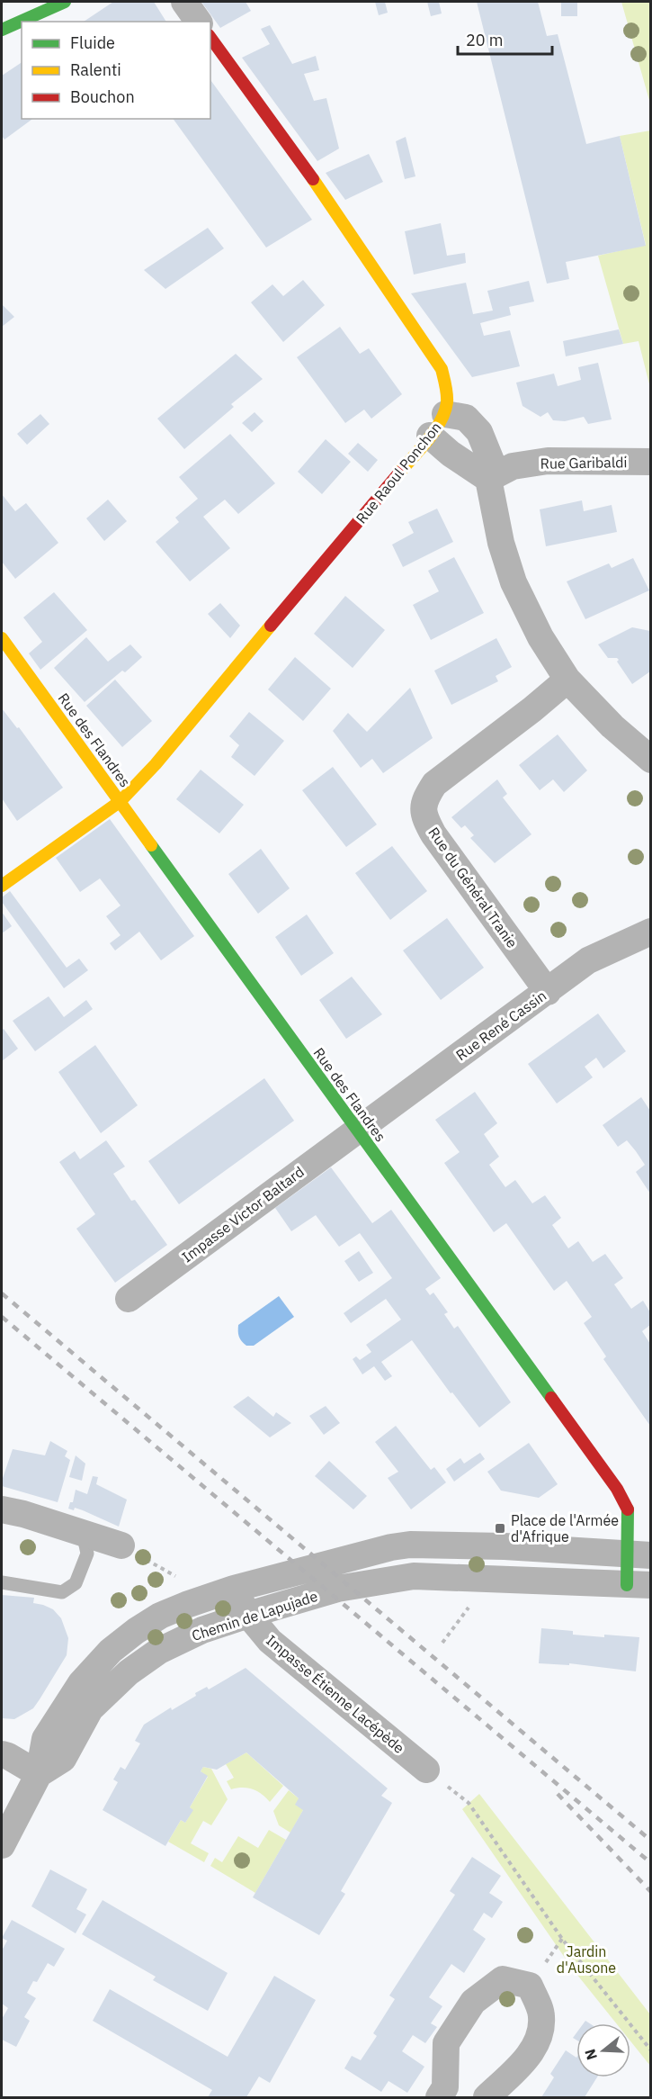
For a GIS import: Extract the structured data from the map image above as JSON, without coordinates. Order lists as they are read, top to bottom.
{
  "streets": {
    "street": [
      "Rue Garibaldi",
      "Rue Raoul Ponchon",
      "Rue des Flandres",
      "Rue du Général Tranie",
      "Rue René Cassin",
      "Impasse Victor Baltard",
      "Chemin de Lapujade",
      "Impasse Étienne Lacépède"
    ]
  },
  "crossings": [
    ["Rue Raoul Ponchon", "Rue des Flandres"],
    ["Rue des Flandres", "Rue René Cassin"],
    ["Rue des Flandres", "Impasse Victor Baltard"],
    ["Rue des Flandres", "Chemin de Lapujade"],
    ["Rue du Général Tranie", "Rue René Cassin"],
    ["Rue René Cassin", "Impasse Victor Baltard"],
    ["Chemin de Lapujade", "Impasse Étienne Lacépède"]
  ],
  "parks": ["Jardin d'Ausone"],
  "places": {
    "transit": ["Place de l'Armée d'Afrique"]
  },
  "legend": ["Fluide", "Ralenti", "Bouchon"],
  "scale_bar": "20 m",
  "north": "left"
}
